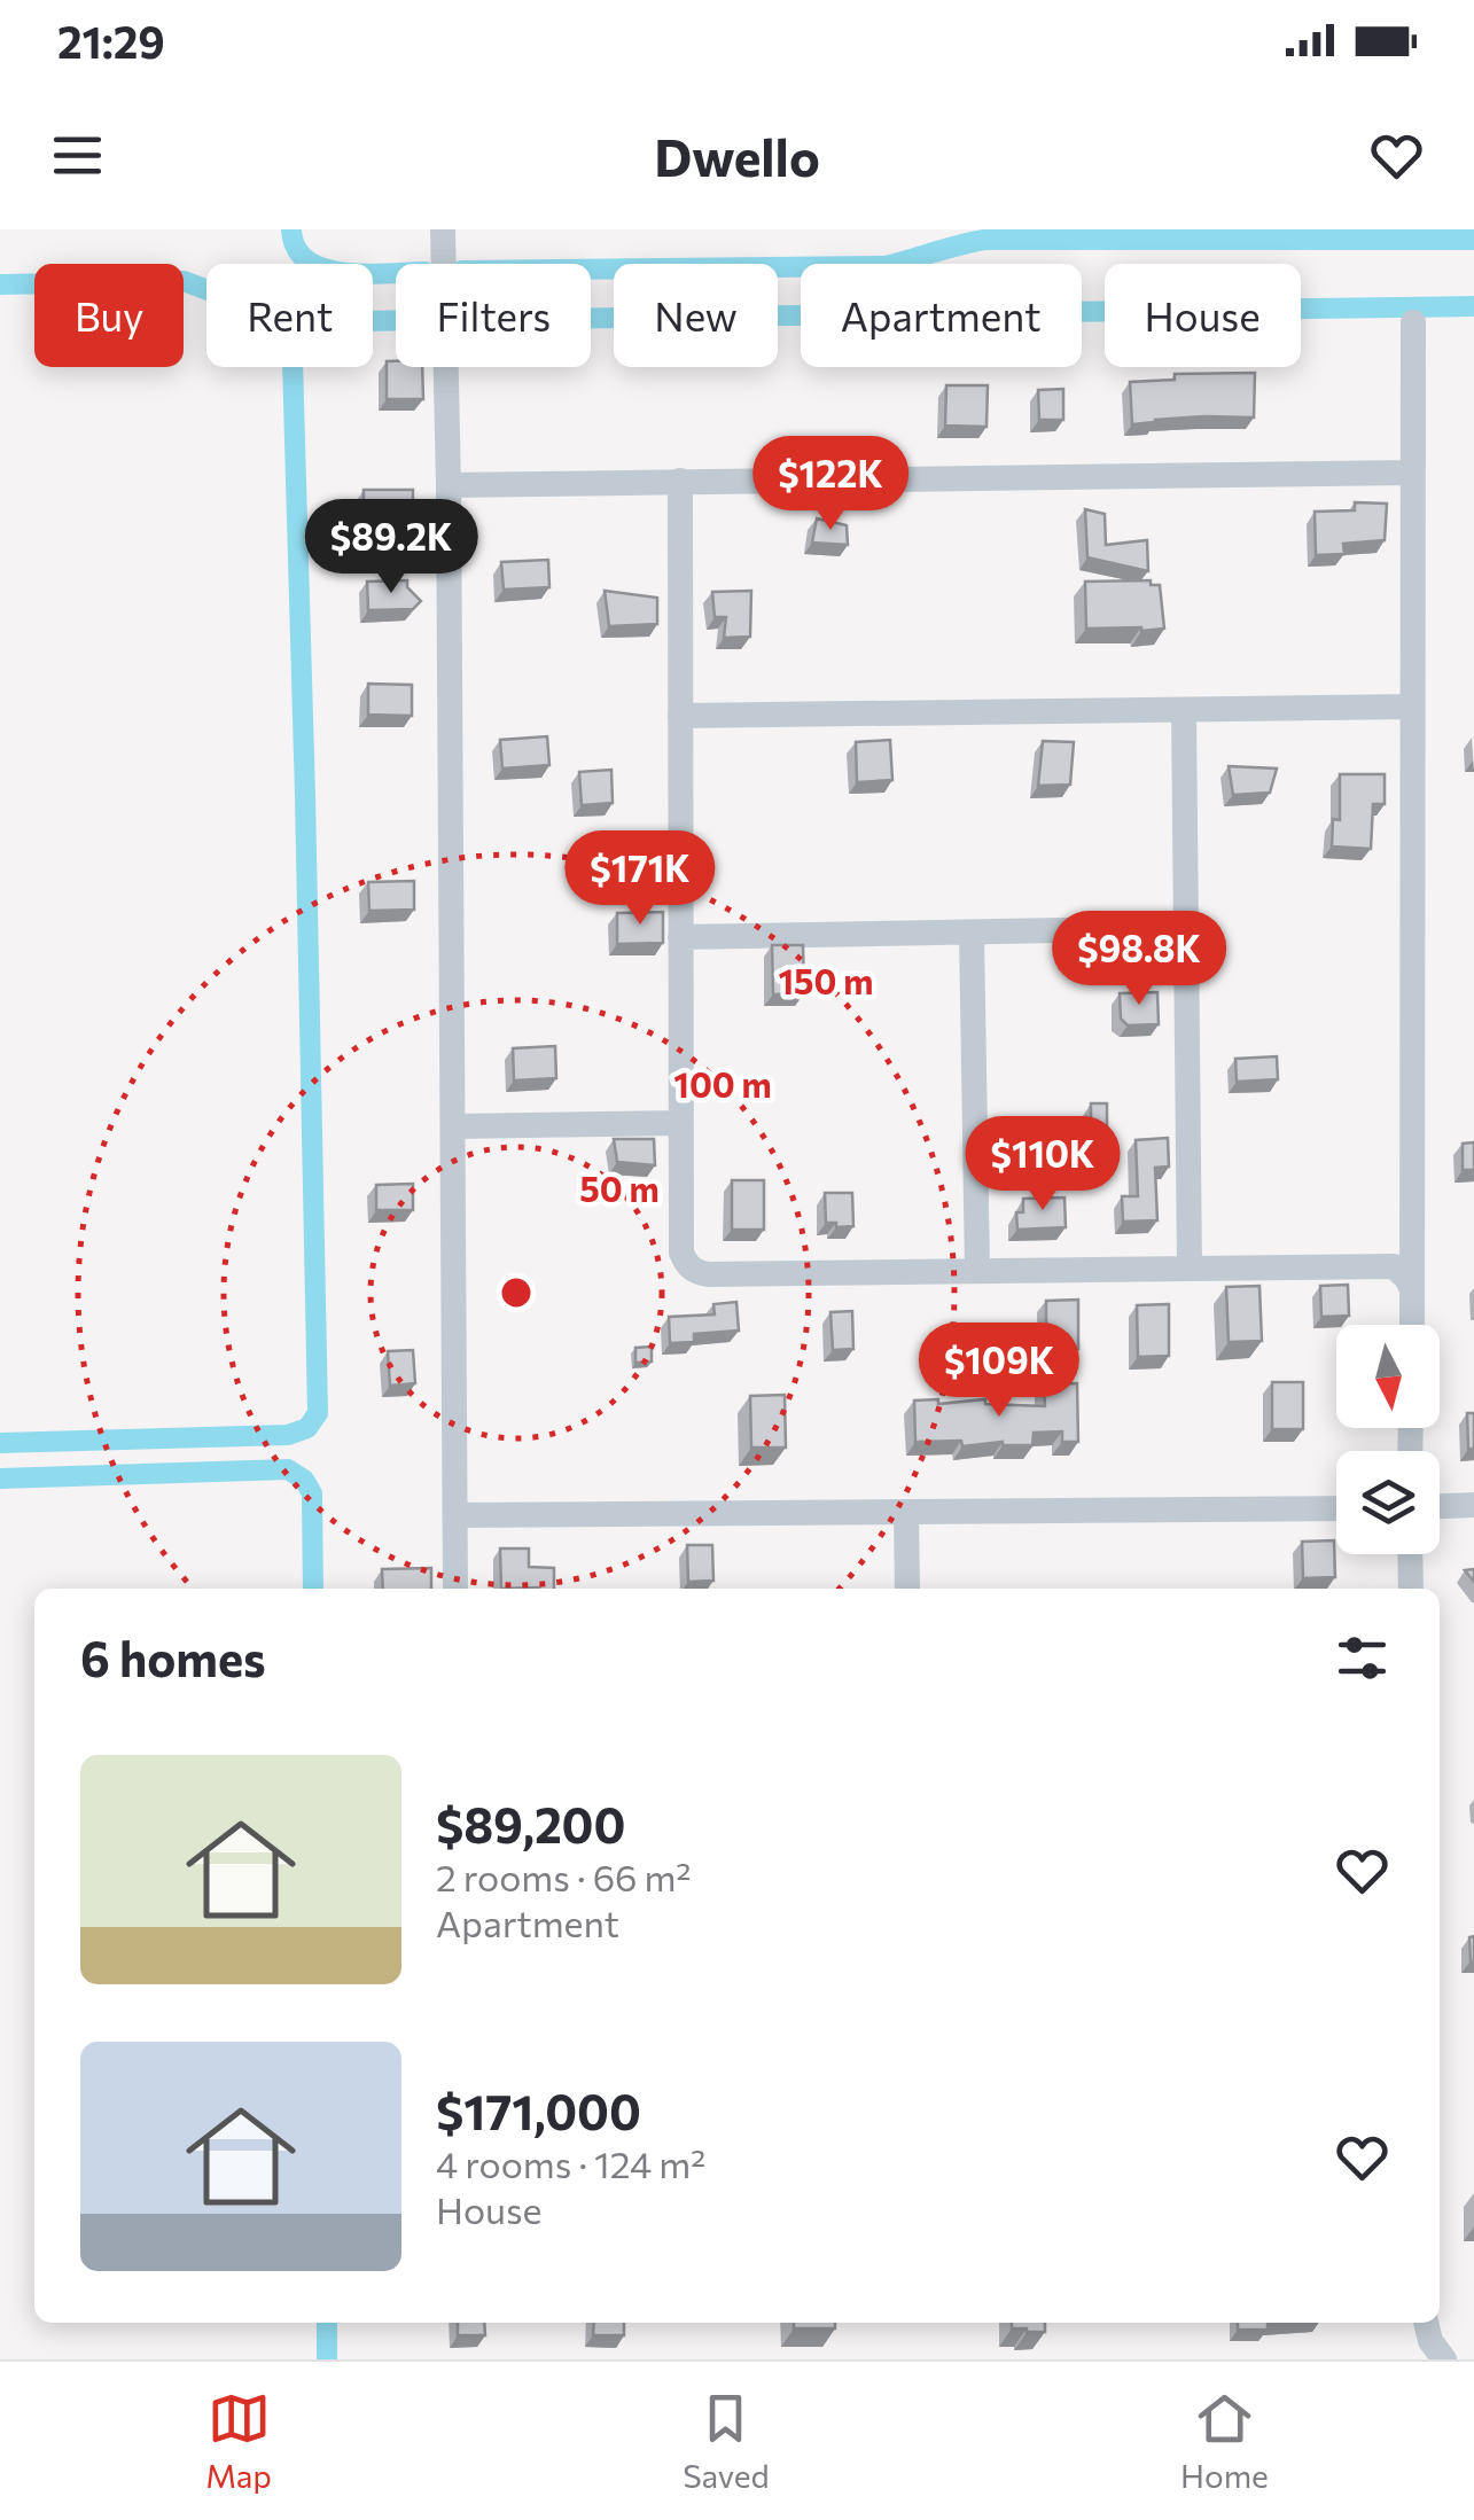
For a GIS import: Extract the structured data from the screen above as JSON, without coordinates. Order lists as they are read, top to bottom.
{
  "north": "bottom",
  "page": {
    "status": "21:29",
    "header": "Dwello",
    "chip": [
      "Buy",
      "Rent",
      "Filters",
      "New",
      "Apartment",
      "House"
    ],
    "price": [
      "$122K",
      "$89.2K",
      "$171K",
      "$98.8K",
      "$110K",
      "$109K"
    ],
    "heading": "6 homes",
    "list": [
      {
        "name": "$89,200",
        "note": "2 rooms · 66 m² · Apartment"
      },
      {
        "name": "$171,000",
        "note": "4 rooms · 124 m² · House"
      }
    ],
    "tabs": ["Map", "Saved", "Home"]
  },
  "rings": ["150 m", "100 m", "50 m"]
}
